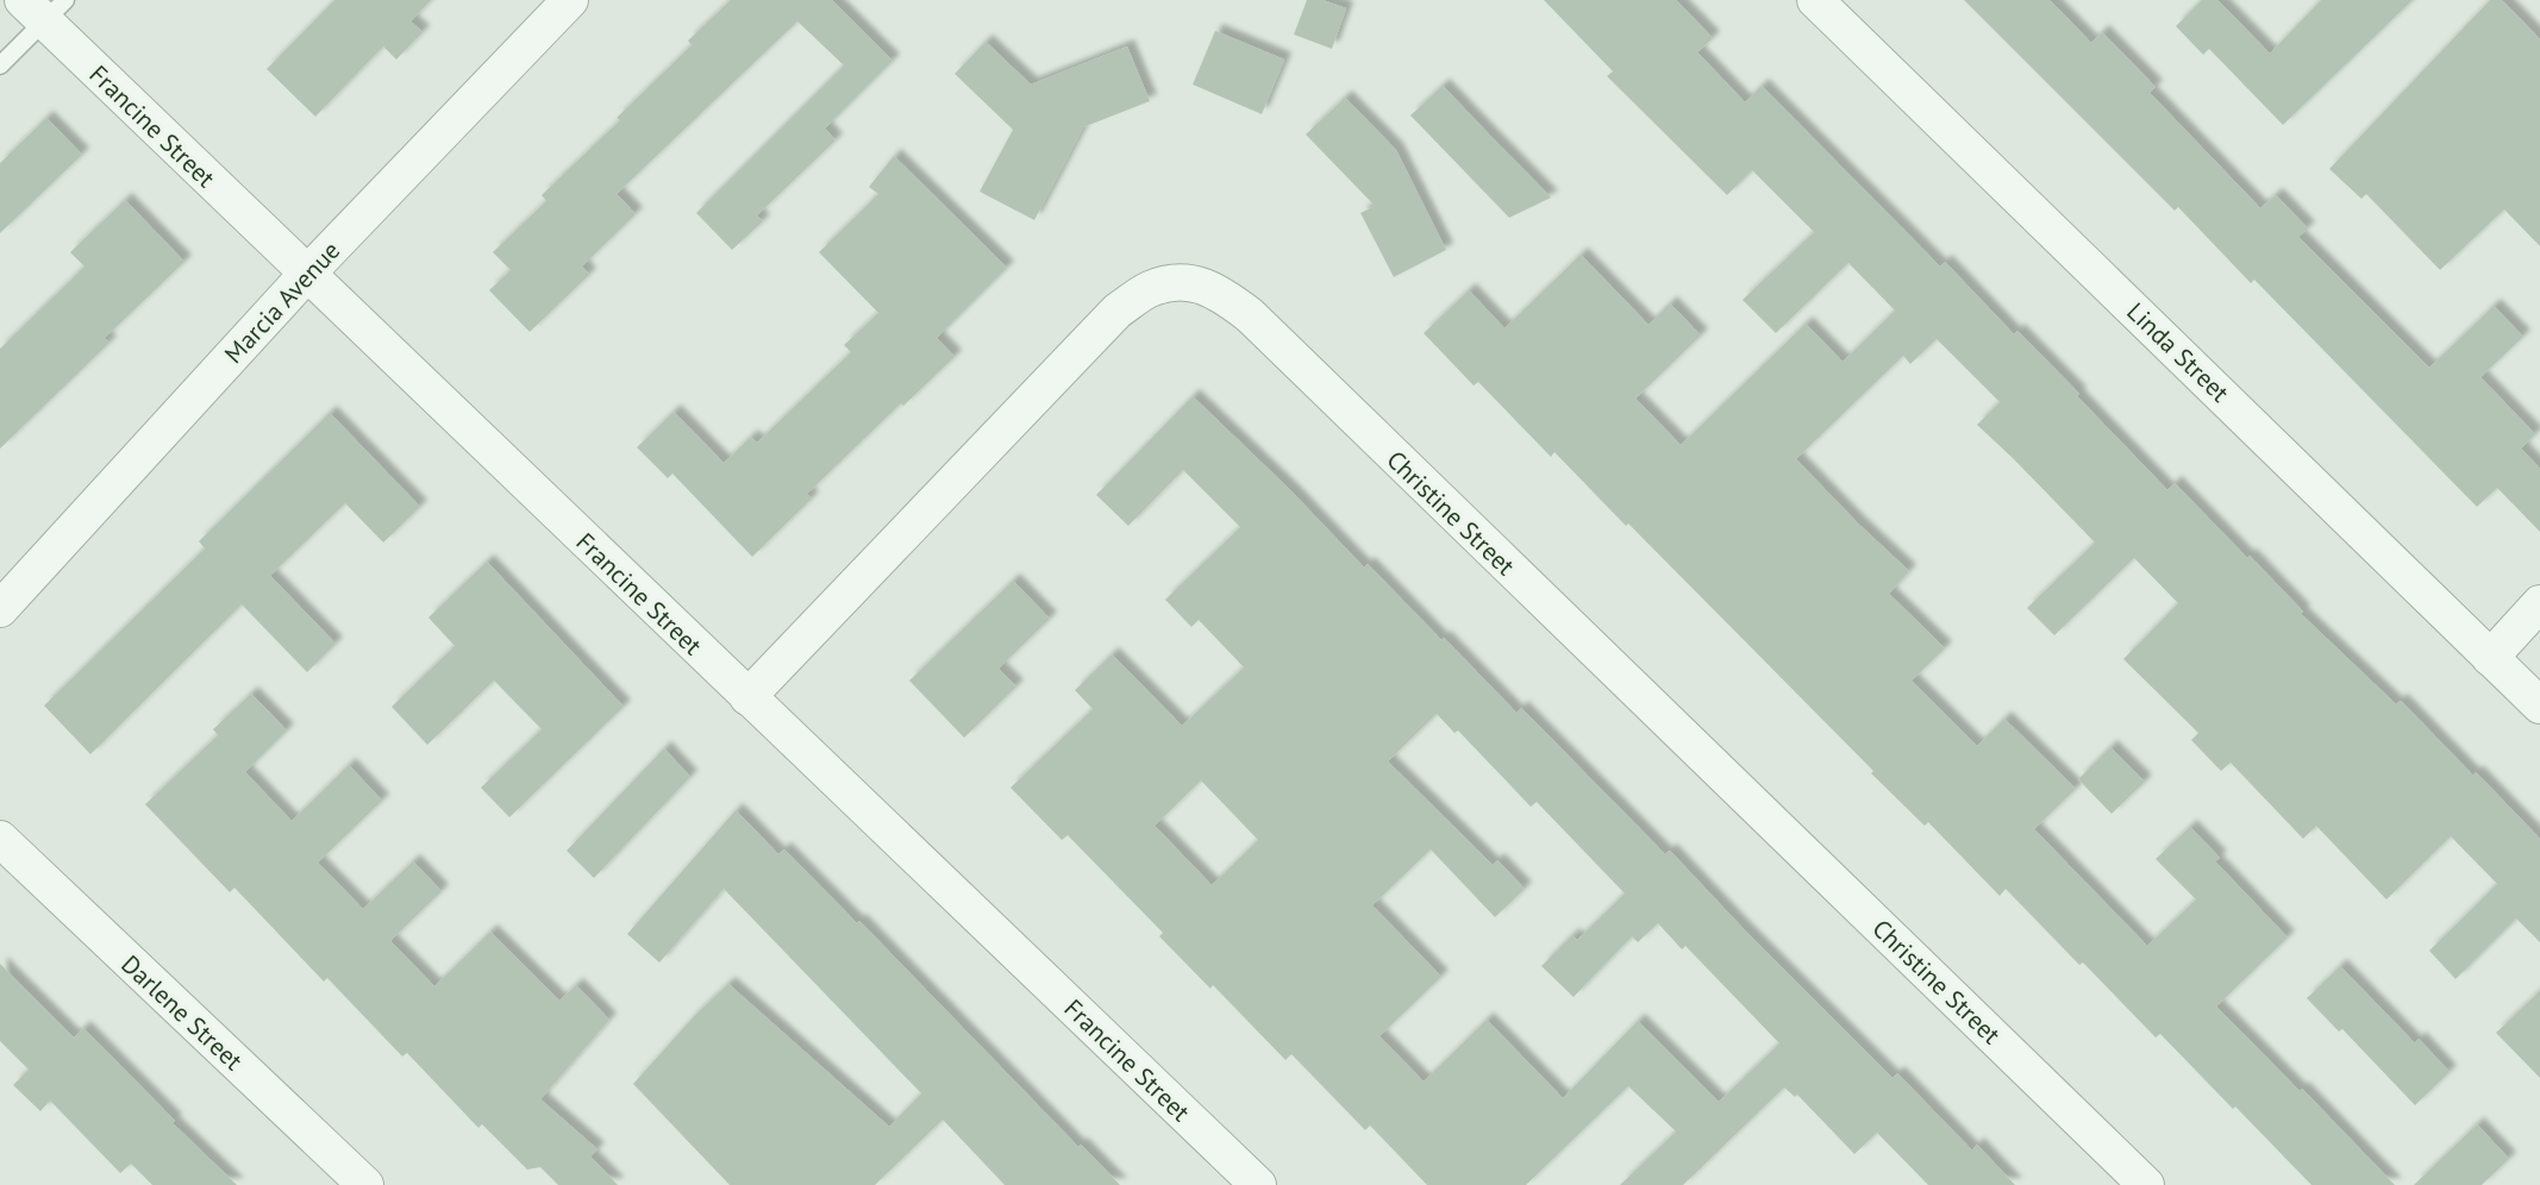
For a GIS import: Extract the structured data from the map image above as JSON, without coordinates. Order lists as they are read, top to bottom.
{
  "streets": {
    "street": [
      "Francine Street",
      "Marcia Avenue",
      "Linda Street",
      "Christine Street",
      "Darlene Street"
    ]
  },
  "crossings": [
    ["Francine Street", "Marcia Avenue"],
    ["Francine Street", "Christine Street"]
  ]
}
